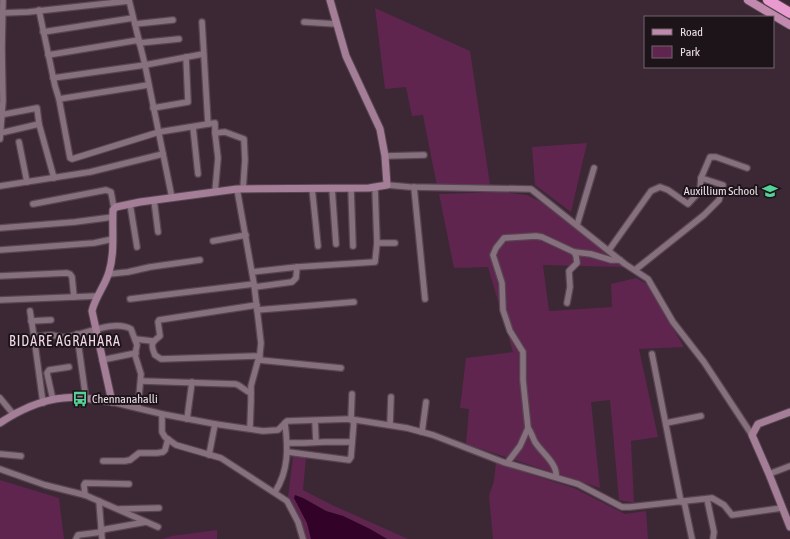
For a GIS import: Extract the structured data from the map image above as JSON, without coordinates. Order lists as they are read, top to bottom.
{
  "districts": ["BIDARE AGRAHARA"],
  "places": {
    "school or university": ["Auxillium School"],
    "bus stop": ["Chennanahalli"]
  },
  "legend": ["Road", "Park"]
}
